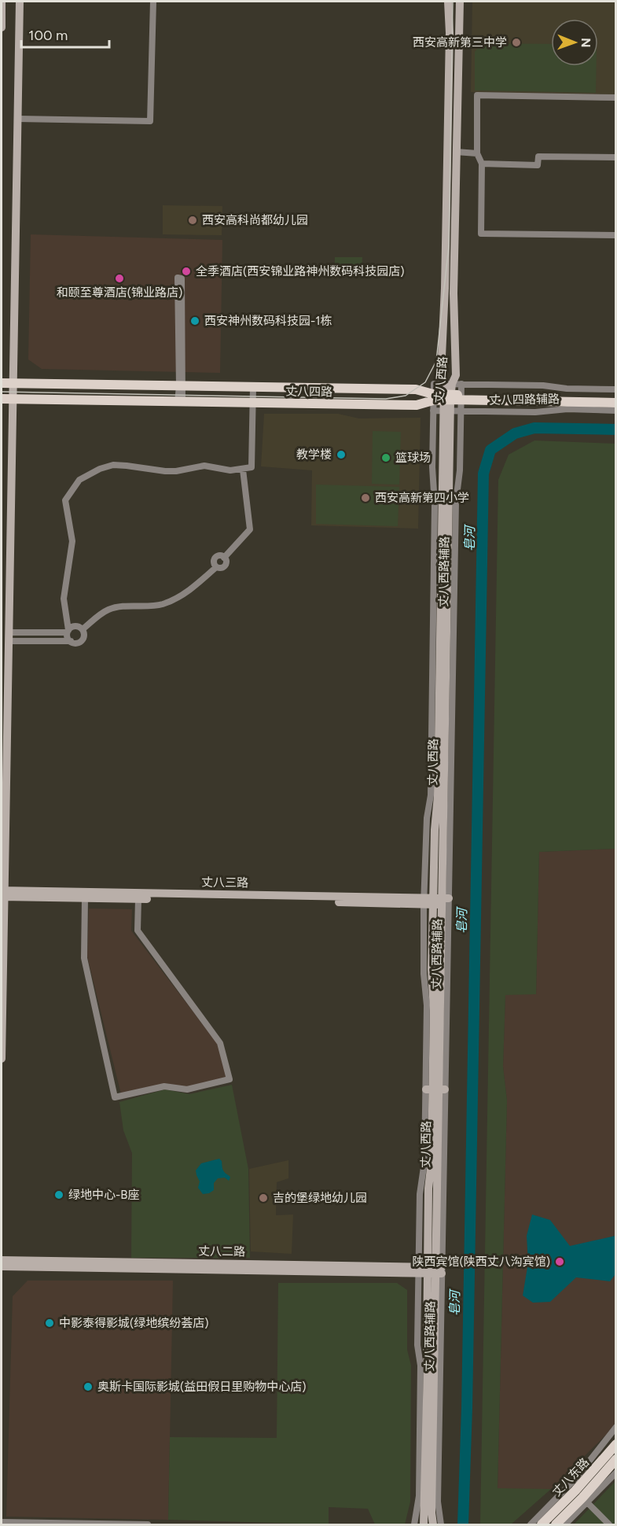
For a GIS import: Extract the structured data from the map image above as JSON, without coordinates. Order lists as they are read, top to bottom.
{
  "streets": {
    "main road": [
      "丈八西路",
      "丈八四路",
      "丈八三路",
      "丈八二路",
      "丈八东路"
    ],
    "street": ["丈八四路辅路", "丈八西路辅路"]
  },
  "crossings": [
    ["丈八西路", "丈八四路"],
    ["丈八西路", "丈八四路辅路"],
    ["丈八西路", "丈八西路辅路"],
    ["丈八西路", "丈八三路"],
    ["丈八西路", "丈八二路"],
    ["丈八四路", "丈八四路辅路"],
    ["丈八四路", "丈八西路辅路"],
    ["丈八四路辅路", "丈八西路辅路"],
    ["丈八西路辅路", "丈八三路"],
    ["丈八西路辅路", "丈八二路"]
  ],
  "water": ["皂河"],
  "places": [
    "西安高新第三中学",
    "西安高科尚都幼儿园",
    "全季酒店(西安锦业路神州数码科技园店)",
    "和颐至尊酒店(锦业路店)",
    "西安神州数码科技园-1栋",
    "教学楼",
    "篮球场",
    "西安高新第四小学",
    "绿地中心-B座",
    "吉的堡绿地幼儿园",
    "陕西宾馆(陕西丈八沟宾馆)",
    "中影泰得影城(绿地缤纷荟店)",
    "奥斯卡国际影城(益田假日里购物中心店)"
  ],
  "scale_bar": "100 m",
  "north": "right"
}
